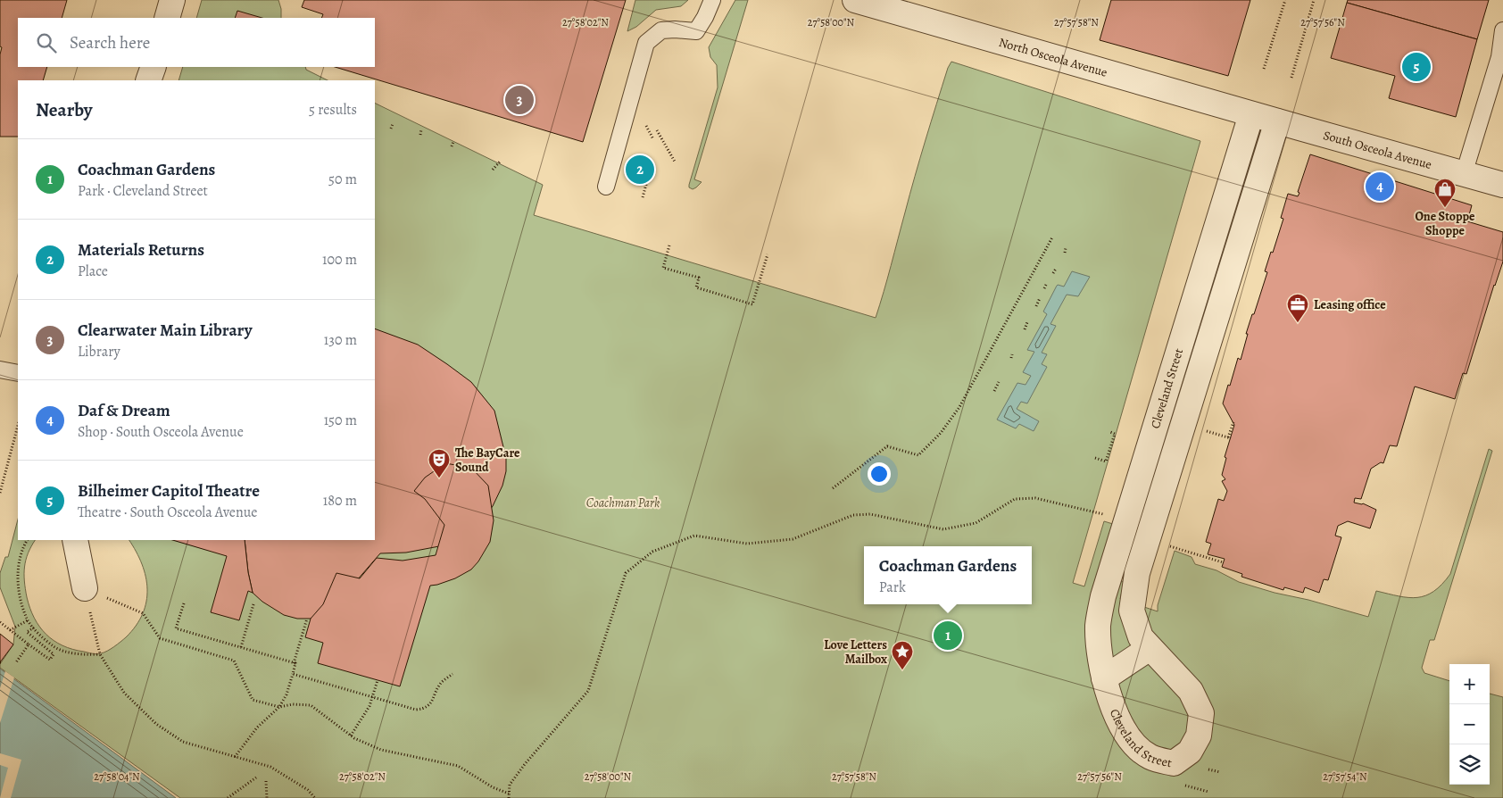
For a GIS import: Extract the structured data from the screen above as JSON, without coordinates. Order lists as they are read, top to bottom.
{
  "streets": {
    "street": ["North Osceola Avenue", "South Osceola Avenue", "Cleveland Street"]
  },
  "crossings": [
    ["North Osceola Avenue", "South Osceola Avenue"],
    ["North Osceola Avenue", "Cleveland Street"],
    ["South Osceola Avenue", "Cleveland Street"]
  ],
  "parks": ["Coachman Park"],
  "places": {
    "shop": ["One Stoppe Shoppe"],
    "office": ["Leasing office"],
    "theatre": ["The BayCare Sound"],
    "place": ["Love Letters Mailbox"]
  },
  "page": {
    "search": "Search here",
    "pins": [
      "5",
      "3",
      "2",
      "4",
      "1"
    ],
    "heading": ["Nearby", "5 results"],
    "list": [
      {
        "mark": "1",
        "name": "Coachman Gardens",
        "note": "Park · Cleveland Street",
        "value": "50 m"
      },
      {
        "mark": "2",
        "name": "Materials Returns",
        "note": "Place",
        "value": "100 m"
      },
      {
        "mark": "3",
        "name": "Clearwater Main Library",
        "note": "Library",
        "value": "130 m"
      },
      {
        "mark": "4",
        "name": "Daf & Dream",
        "note": "Shop · South Osceola Avenue",
        "value": "150 m"
      },
      {
        "mark": "5",
        "name": "Bilheimer Capitol Theatre",
        "note": "Theatre · South Osceola Avenue",
        "value": "180 m"
      }
    ],
    "popup": ["Coachman Gardens", "Park"],
    "map_buttons": ["+", "−"]
  },
  "coordinates": [
    "27°58'02\"N",
    "27°58'00\"N",
    "27°57'58\"N",
    "27°57'56\"N",
    "27°58'04\"N",
    "27°57'54\"N"
  ]
}
